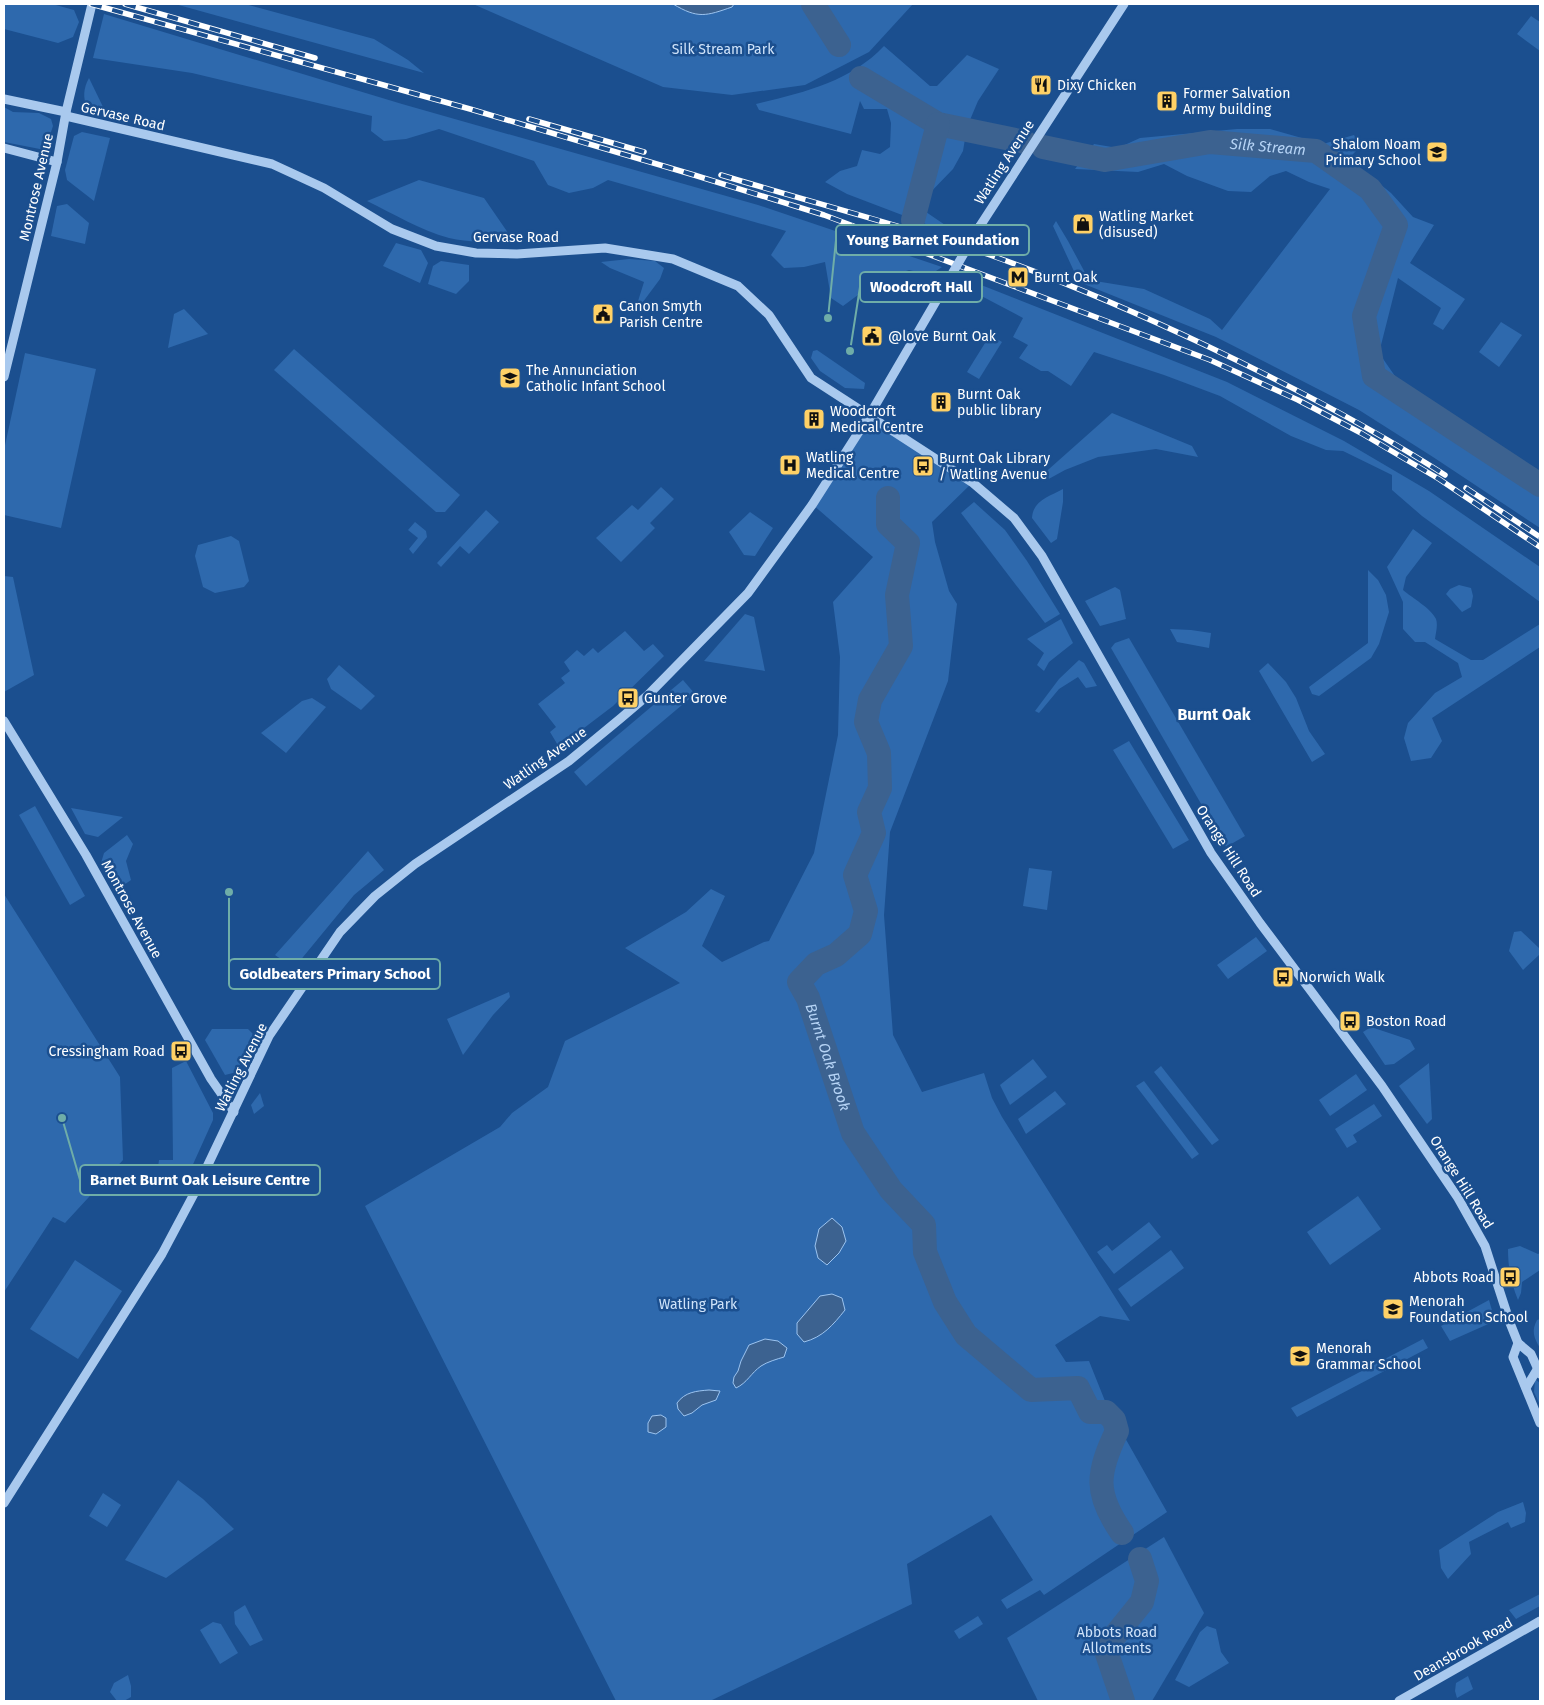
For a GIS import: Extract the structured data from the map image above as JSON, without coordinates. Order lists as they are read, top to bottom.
{
  "streets": {
    "street": [
      "Gervase Road",
      "Watling Avenue",
      "Montrose Avenue",
      "Orange Hill Road",
      "Deansbrook Road"
    ]
  },
  "crossings": [
    ["Gervase Road", "Watling Avenue"],
    ["Gervase Road", "Montrose Avenue"],
    ["Gervase Road", "Orange Hill Road"],
    ["Watling Avenue", "Montrose Avenue"],
    ["Watling Avenue", "Orange Hill Road"]
  ],
  "districts": ["Burnt Oak"],
  "water": ["Silk Stream", "Burnt Oak Brook"],
  "parks": ["Silk Stream Park", "Watling Park", "Abbots Road Allotments"],
  "places": {
    "restaurant": ["Dixy Chicken"],
    "building": ["Former Salvation Army building", "Burnt Oak public library", "Woodcroft Medical Centre"],
    "school or university": [
      "Shalom Noam Primary School",
      "The Annunciation Catholic Infant School",
      "Menorah Foundation School",
      "Menorah Grammar School"
    ],
    "shop": ["Watling Market (disused)"],
    "metro station": ["Burnt Oak"],
    "public building": ["Canon Smyth Parish Centre", "@love Burnt Oak"],
    "other": [
      "Young Barnet Foundation",
      "Woodcroft Hall",
      "Goldbeaters Primary School",
      "Barnet Burnt Oak Leisure Centre"
    ],
    "hospital": ["Watling Medical Centre"],
    "bus stop": [
      "Burnt Oak Library / Watling Avenue",
      "Gunter Grove",
      "Norwich Walk",
      "Boston Road",
      "Cressingham Road",
      "Abbots Road"
    ]
  }
}
